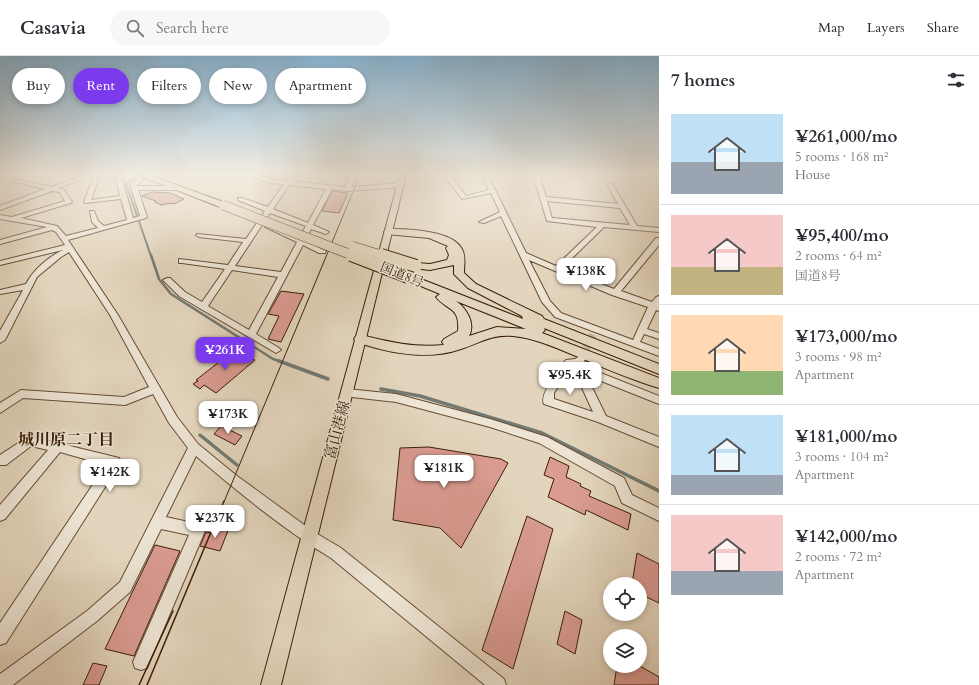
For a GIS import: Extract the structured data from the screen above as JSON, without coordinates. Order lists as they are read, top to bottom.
{
  "streets": {
    "highway": ["国道8号"],
    "main road": ["富山港線"]
  },
  "districts": ["城川原二丁目"],
  "page": {
    "header": "Casavia",
    "search": "Search here",
    "nav": ["Map", "Layers", "Share"],
    "heading": "7 homes",
    "chip": [
      "Buy",
      "Rent",
      "Filters",
      "New",
      "Apartment"
    ],
    "list": [
      {
        "name": "¥261,000/mo",
        "note": "5 rooms · 168 m² · House"
      },
      {
        "name": "¥95,400/mo",
        "note": "2 rooms · 64 m² · 国道8号"
      },
      {
        "name": "¥173,000/mo",
        "note": "3 rooms · 98 m² · Apartment"
      },
      {
        "name": "¥181,000/mo",
        "note": "3 rooms · 104 m² · Apartment"
      },
      {
        "name": "¥142,000/mo",
        "note": "2 rooms · 72 m² · Apartment"
      }
    ],
    "price": [
      "¥138K",
      "¥261K",
      "¥95.4K",
      "¥173K",
      "¥181K",
      "¥142K",
      "¥237K"
    ]
  }
}
